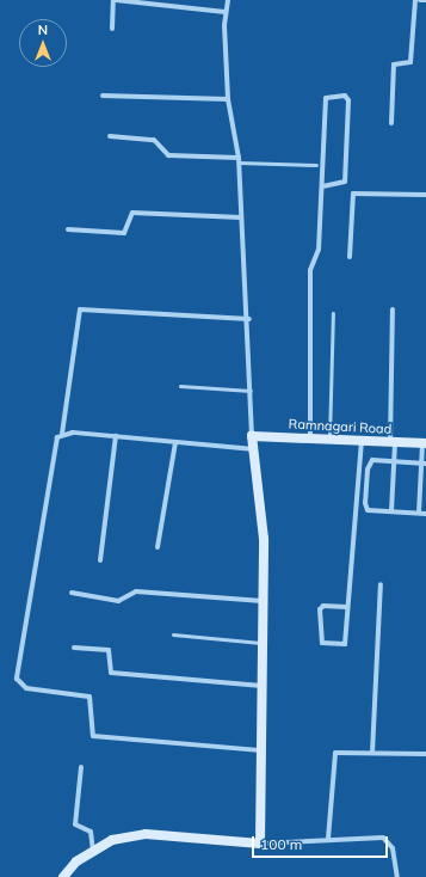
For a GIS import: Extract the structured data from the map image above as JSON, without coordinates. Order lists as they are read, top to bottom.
{
  "streets": {
    "street": ["Ramnagari Road"]
  },
  "scale_bar": "100 m",
  "north": "top"
}
